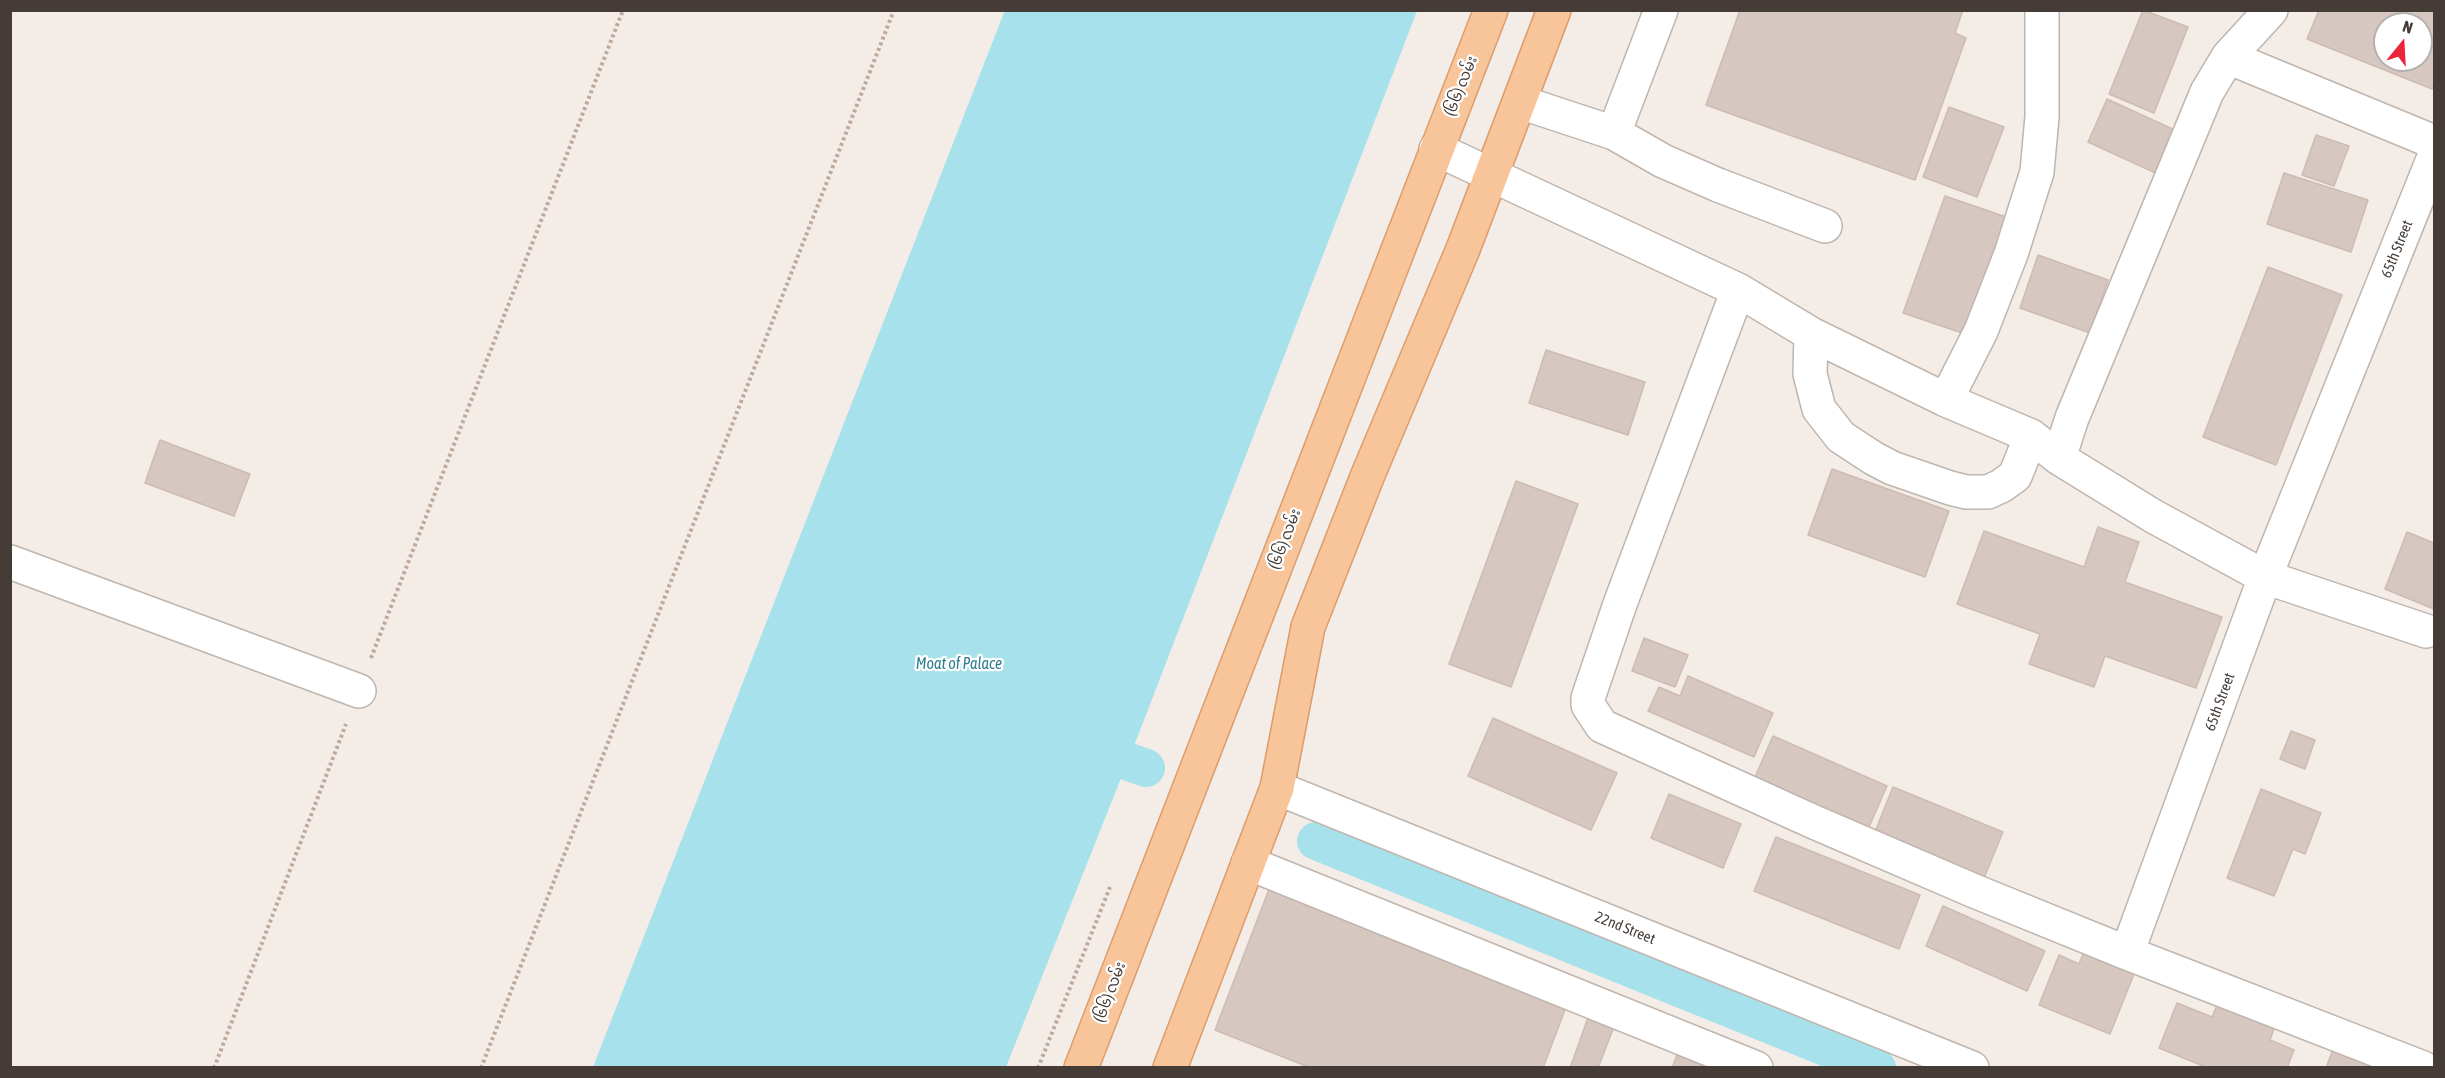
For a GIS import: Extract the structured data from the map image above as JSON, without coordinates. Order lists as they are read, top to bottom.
{
  "streets": {
    "main road": ["(၆၆) လမ်း"],
    "street": ["65th Street", "22nd Street"]
  },
  "water": ["Moat of Palace"],
  "north": "top"
}
